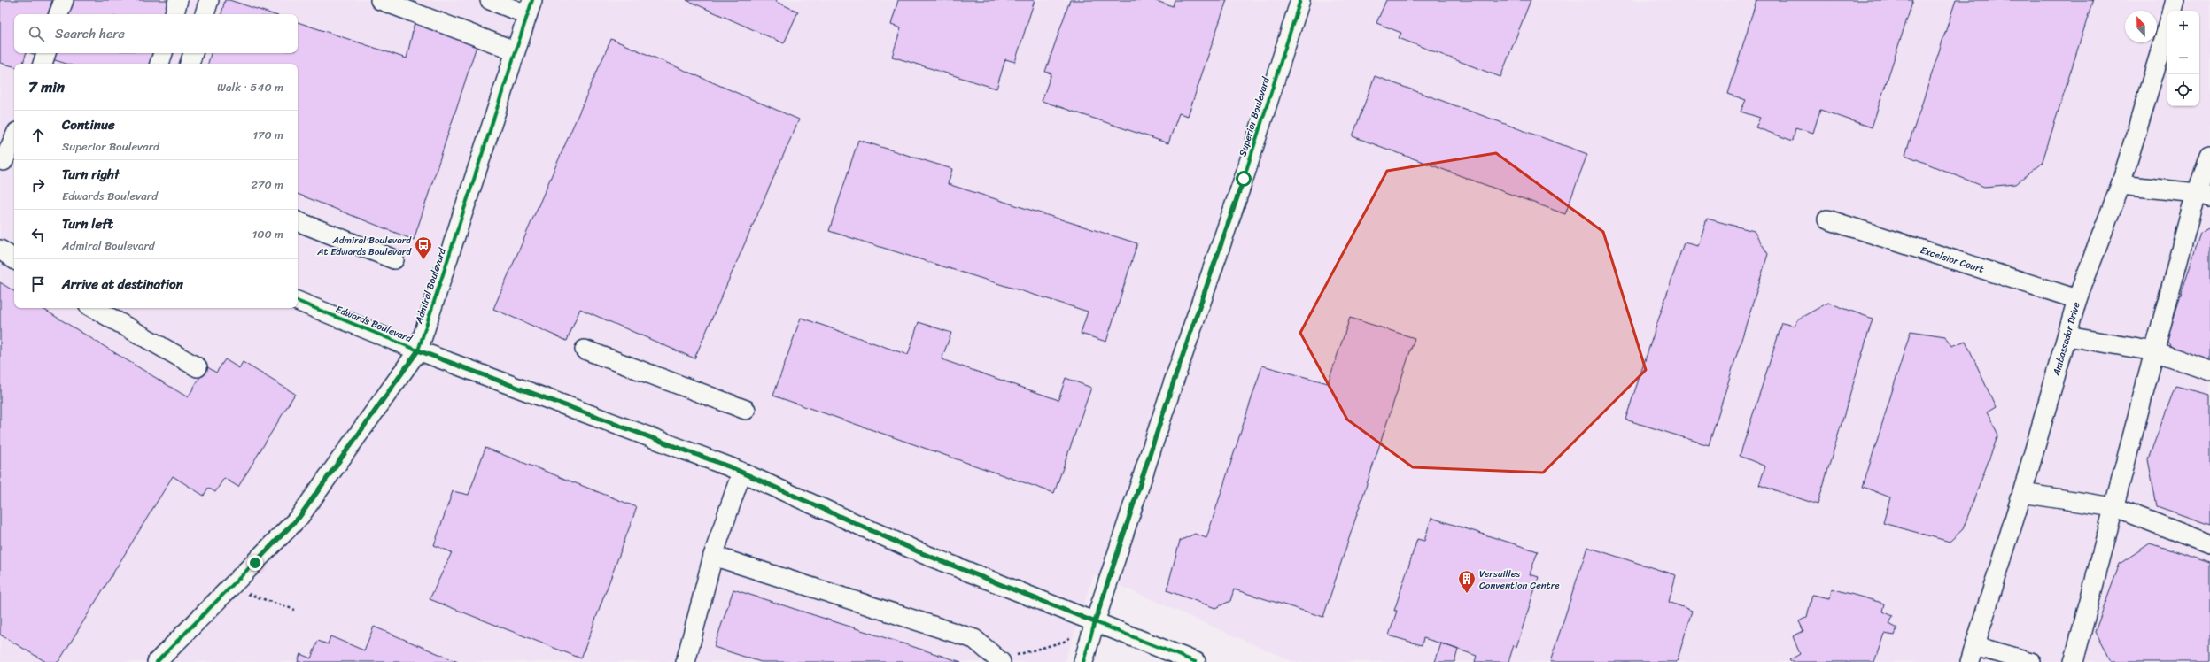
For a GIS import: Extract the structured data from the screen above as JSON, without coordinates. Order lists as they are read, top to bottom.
{
  "streets": {
    "street": [
      "Superior Boulevard",
      "Excelsior Court",
      "Admiral Boulevard",
      "Edwards Boulevard",
      "Ambassador Drive"
    ]
  },
  "crossings": [
    ["Superior Boulevard", "Edwards Boulevard"],
    ["Excelsior Court", "Ambassador Drive"],
    ["Admiral Boulevard", "Edwards Boulevard"]
  ],
  "places": {
    "bus stop": ["Admiral Boulevard At Edwards Boulevard"],
    "building": ["Versailles Convention Centre"]
  },
  "north": "top",
  "page": {
    "map_buttons": ["+", "−"],
    "search": "Search here",
    "heading": ["7 min", "Walk · 540 m"],
    "list": [
      ["Continue", "Superior Boulevard", "170 m"],
      ["Turn right", "Edwards Boulevard", "270 m"],
      ["Turn left", "Admiral Boulevard", "100 m"],
      "Arrive at destination"
    ]
  }
}
